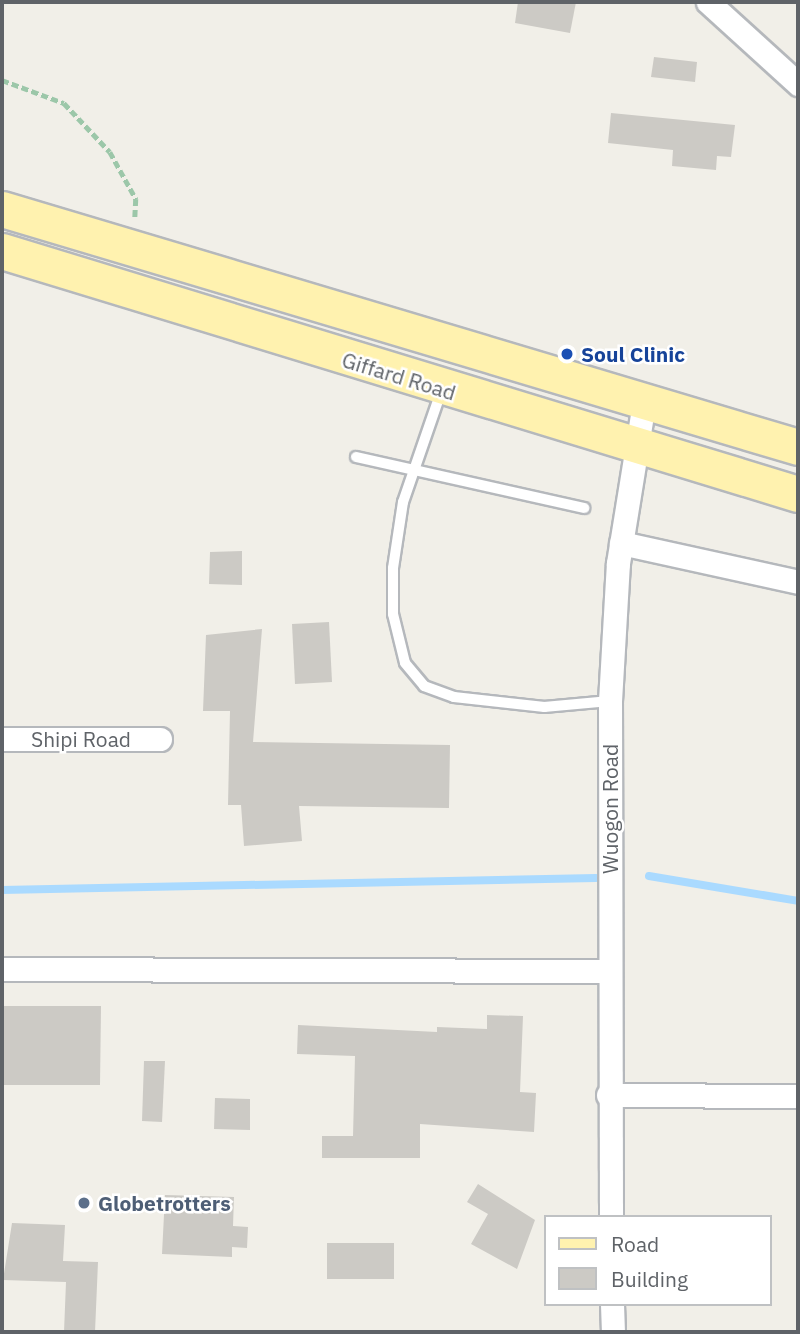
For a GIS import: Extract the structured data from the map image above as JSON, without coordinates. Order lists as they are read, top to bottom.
{
  "streets": {
    "main road": ["Giffard Road"],
    "street": ["Shipi Road", "Wuogon Road"]
  },
  "crossings": [
    ["Giffard Road", "Wuogon Road"]
  ],
  "places": ["Soul Clinic", "Globetrotters"],
  "legend": ["Road", "Building"]
}
